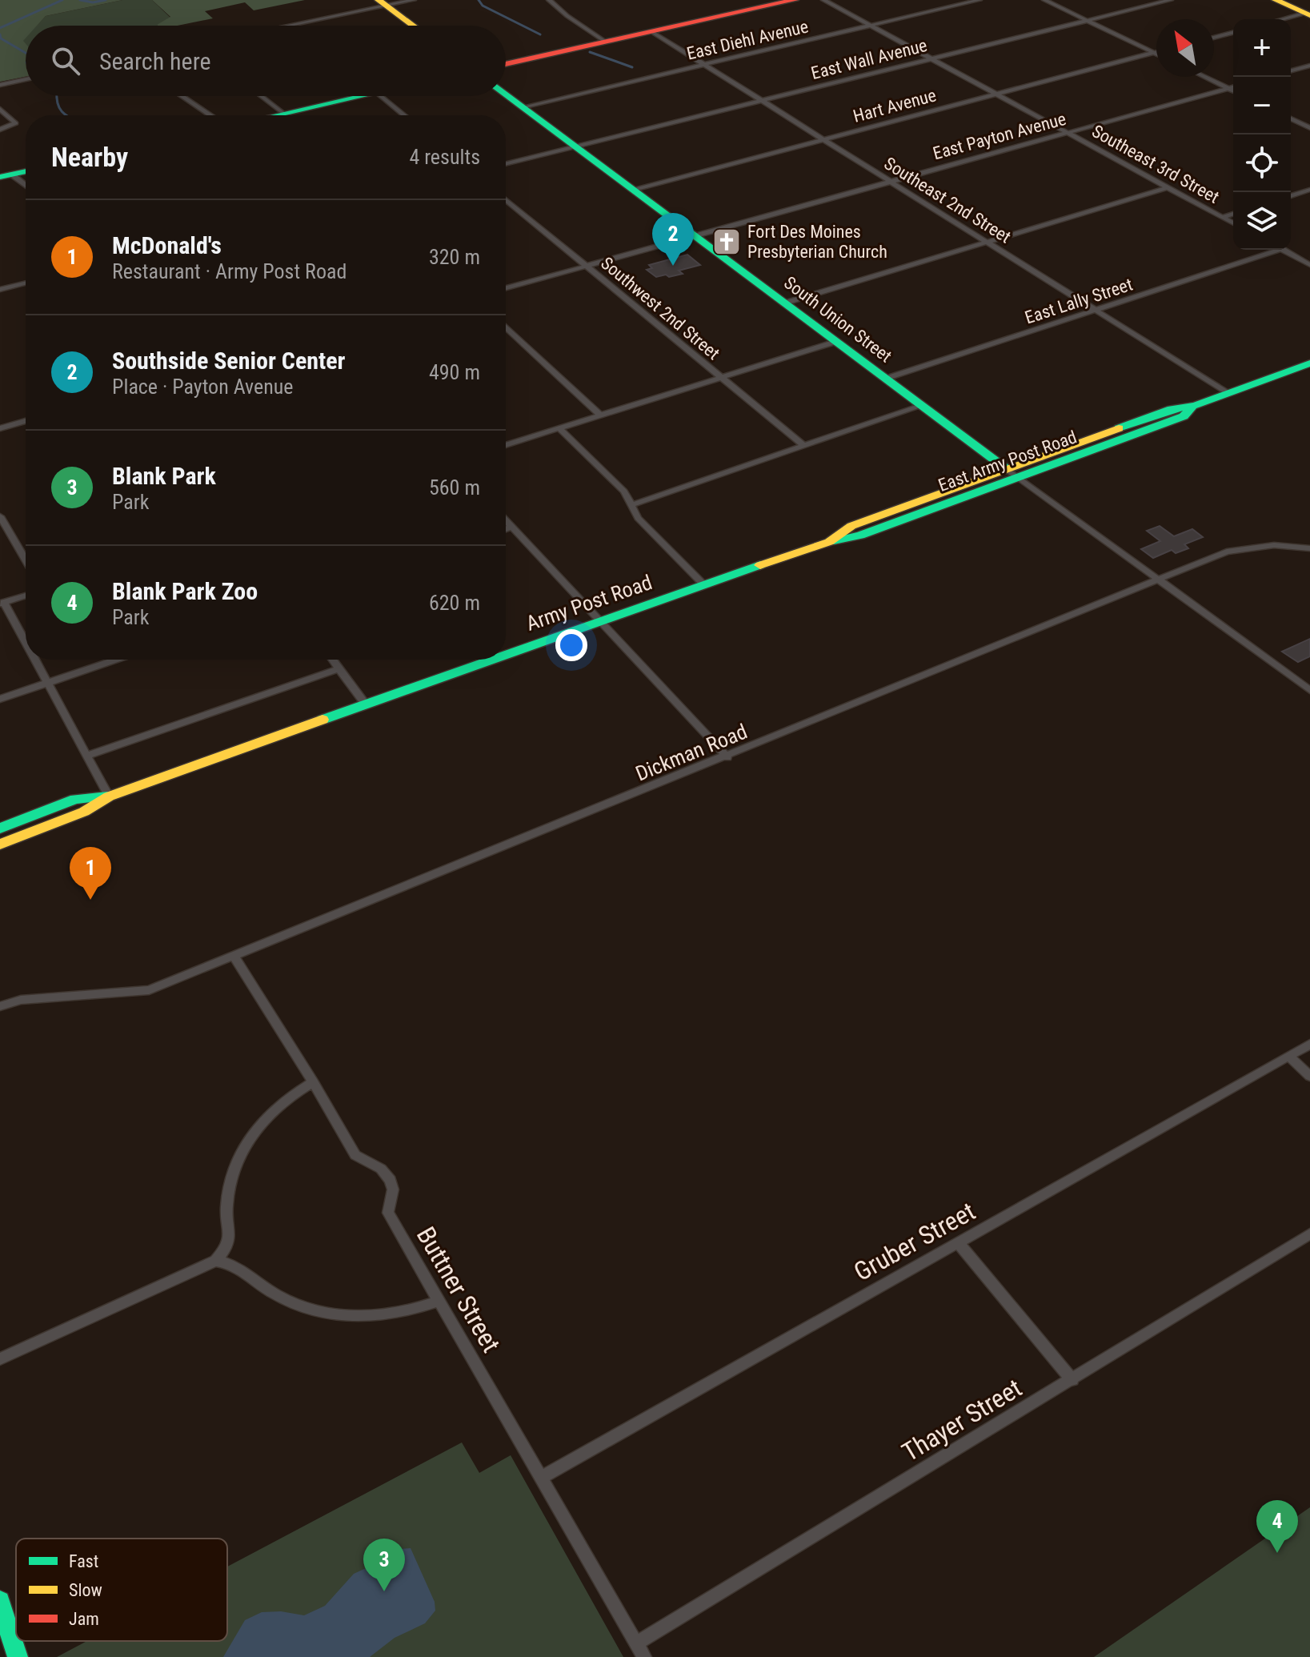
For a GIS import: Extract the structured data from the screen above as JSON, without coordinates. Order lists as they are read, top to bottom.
{
  "streets": {
    "street": [
      "East Diehl Avenue",
      "East Wall Avenue",
      "Hart Avenue",
      "East Payton Avenue",
      "Southeast 3rd Street",
      "Southeast 2nd Street",
      "East Lally Street",
      "Southwest 2nd Street",
      "South Union Street",
      "East Army Post Road",
      "Army Post Road",
      "Dickman Road",
      "Gruber Street",
      "Buttner Street",
      "Thayer Street"
    ]
  },
  "crossings": [
    ["East Diehl Avenue", "Southeast 3rd Street"],
    ["East Diehl Avenue", "Southeast 2nd Street"],
    ["East Diehl Avenue", "South Union Street"],
    ["East Wall Avenue", "Southeast 3rd Street"],
    ["East Wall Avenue", "Southeast 2nd Street"],
    ["East Wall Avenue", "South Union Street"],
    ["Hart Avenue", "Southeast 3rd Street"],
    ["Hart Avenue", "Southeast 2nd Street"],
    ["Hart Avenue", "South Union Street"],
    ["East Payton Avenue", "Southeast 3rd Street"],
    ["East Payton Avenue", "Southeast 2nd Street"],
    ["East Payton Avenue", "Southwest 2nd Street"],
    ["East Payton Avenue", "South Union Street"],
    ["Southeast 2nd Street", "East Lally Street"],
    ["Southeast 2nd Street", "East Army Post Road"],
    ["East Lally Street", "South Union Street"],
    ["South Union Street", "East Army Post Road"],
    ["South Union Street", "Army Post Road"],
    ["East Army Post Road", "Army Post Road"],
    ["Dickman Road", "Buttner Street"],
    ["Gruber Street", "Buttner Street"],
    ["Buttner Street", "Thayer Street"]
  ],
  "places": {
    "church": ["Fort Des Moines Presbyterian Church"]
  },
  "legend": ["Fast", "Slow", "Jam"],
  "north": "top left",
  "page": {
    "map_buttons": ["+", "−"],
    "search": "Search here",
    "heading": ["Nearby", "4 results"],
    "list": [
      {
        "mark": "1",
        "name": "McDonald's",
        "note": "Restaurant · Army Post Road",
        "value": "320 m"
      },
      {
        "mark": "2",
        "name": "Southside Senior Center",
        "note": "Place · Payton Avenue",
        "value": "490 m"
      },
      {
        "mark": "3",
        "name": "Blank Park",
        "note": "Park",
        "value": "560 m"
      },
      {
        "mark": "4",
        "name": "Blank Park Zoo",
        "note": "Park",
        "value": "620 m"
      }
    ],
    "pins": [
      "2",
      "1",
      "4",
      "3"
    ]
  }
}
